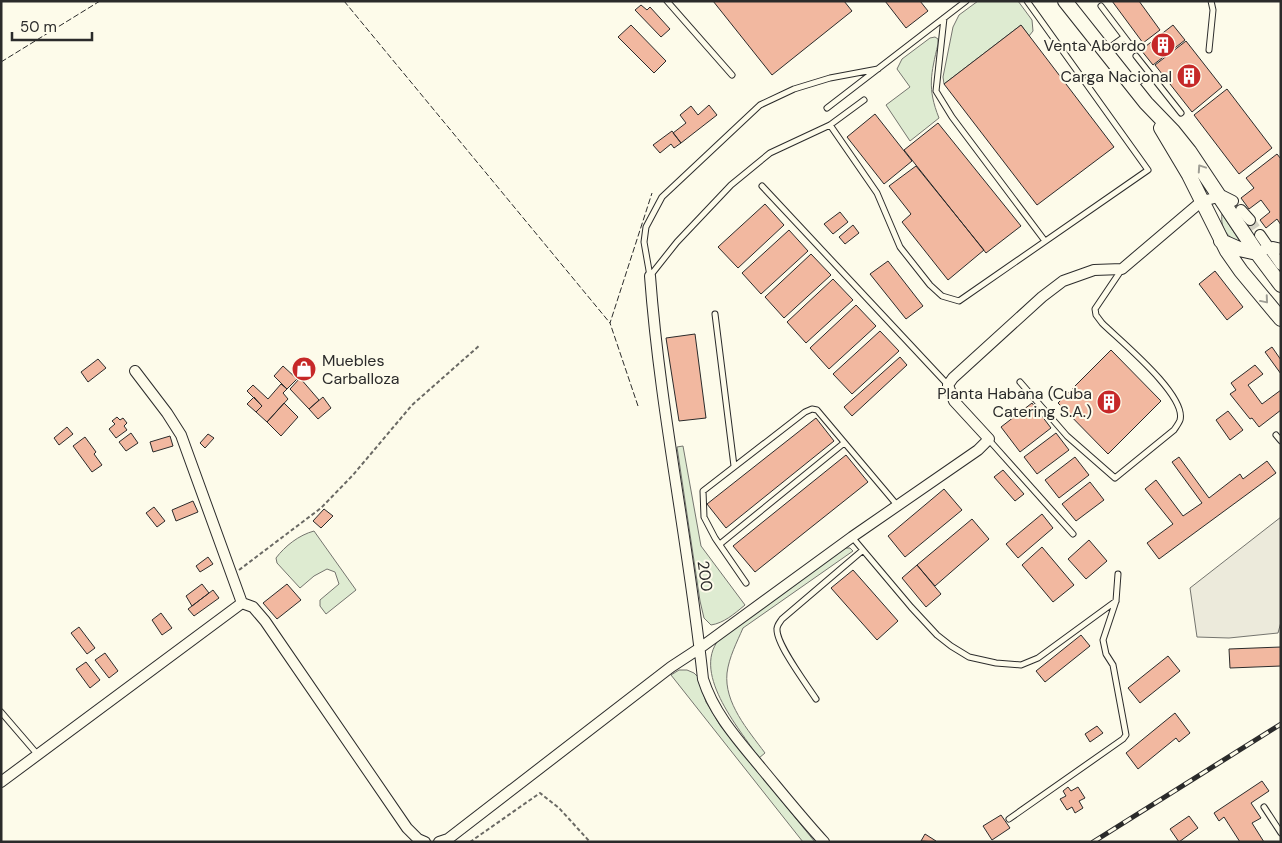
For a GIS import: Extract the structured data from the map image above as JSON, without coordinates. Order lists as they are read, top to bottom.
{
  "streets": {
    "street": ["200"]
  },
  "places": {
    "building": ["Venta Abordo", "Carga Nacional", "Planta Habana (Cuba Catering S.A.)"],
    "shop": ["Muebles Carballoza"]
  },
  "scale_bar": "50 m"
}
